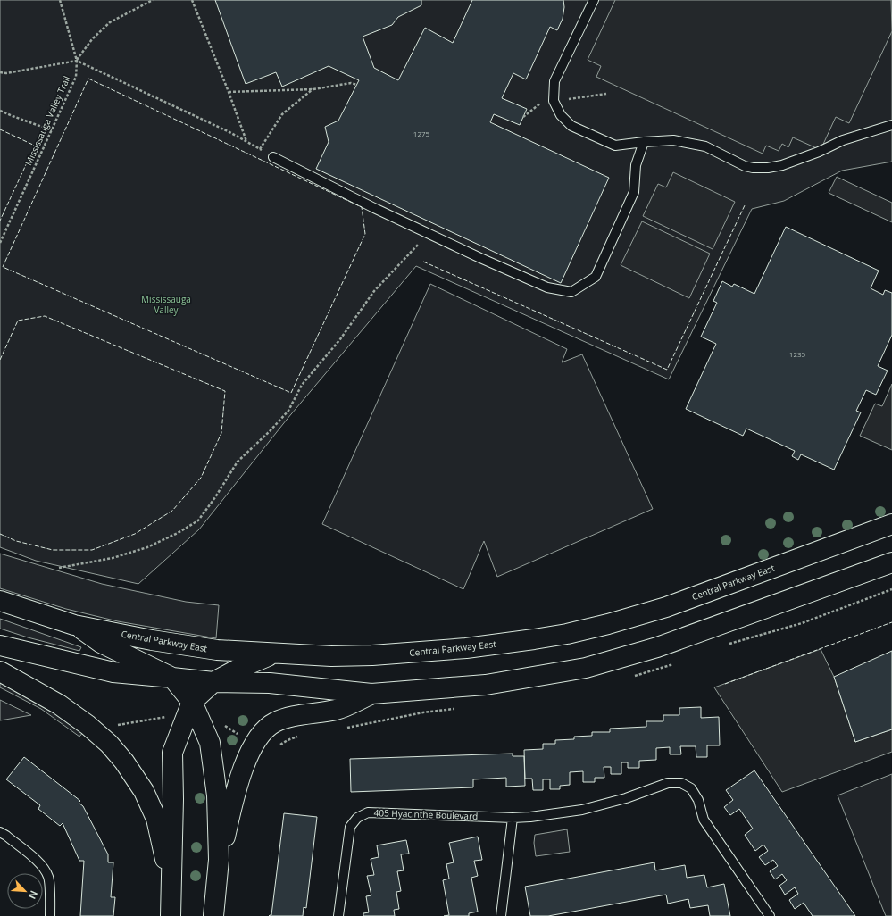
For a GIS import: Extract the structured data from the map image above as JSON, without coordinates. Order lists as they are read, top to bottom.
{
  "streets": {
    "street": ["Central Parkway East"],
    "lane": ["405 Hyacinthe Boulevard"],
    "path": ["Mississauga Valley Trail"]
  },
  "parks": ["Mississauga Valley"],
  "house_numbers": ["1275", "1235"],
  "north": "bottom right"
}
